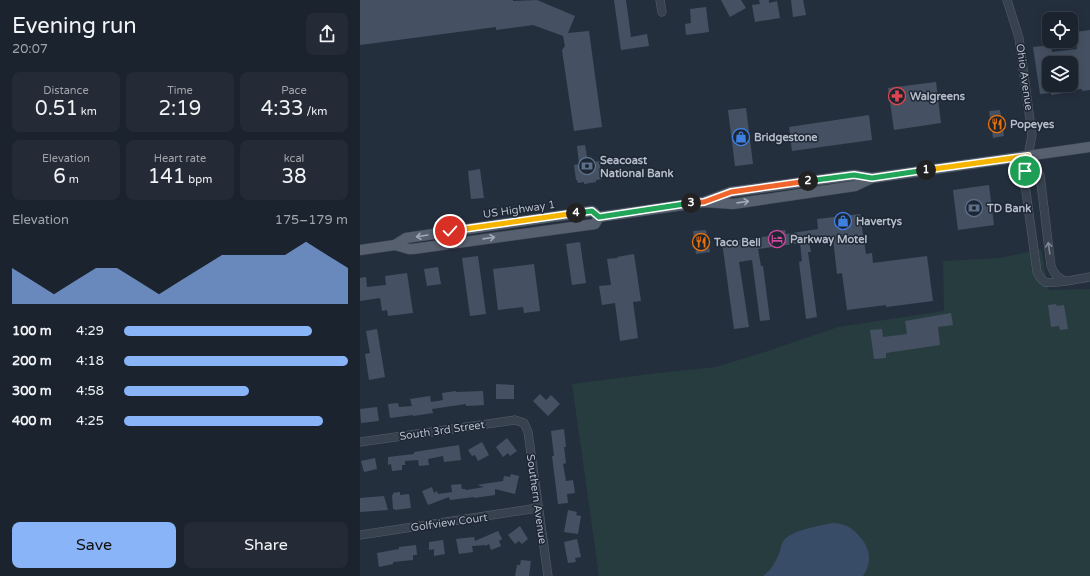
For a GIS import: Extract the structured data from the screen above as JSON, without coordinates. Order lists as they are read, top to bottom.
{
  "streets": {
    "street": [
      "Ohio Avenue",
      "South 3rd Street",
      "Southern Avenue",
      "Golfview Court"
    ]
  },
  "crossings": [
    ["South 3rd Street", "Southern Avenue"],
    ["Southern Avenue", "Golfview Court"]
  ],
  "places": {
    "pharmacy": ["Walgreens"],
    "restaurant": ["Popeyes", "Taco Bell"],
    "shop": ["Bridgestone", "Havertys"],
    "bank": ["Seacoast National Bank", "TD Bank"],
    "hotel": ["Parkway Motel"]
  },
  "page": {
    "heading": ["Evening run", "20:07"],
    "stats": [
      ["Distance", "0.51 km"],
      ["Time", "2:19"],
      ["Pace", "4:33 /km"],
      ["Elevation", "6 m"],
      ["Heart rate", "141 bpm"],
      ["kcal", "38"]
    ],
    "pins": [
      "1",
      "2",
      "3",
      "4"
    ],
    "chart": ["Elevation", "175–179 m"],
    "list": [
      {
        "name": "100 m",
        "note": "4:29"
      },
      {
        "name": "200 m",
        "note": "4:18"
      },
      {
        "name": "300 m",
        "note": "4:58"
      },
      {
        "name": "400 m",
        "note": "4:25"
      }
    ],
    "buttons": ["Save", "Share"]
  }
}
